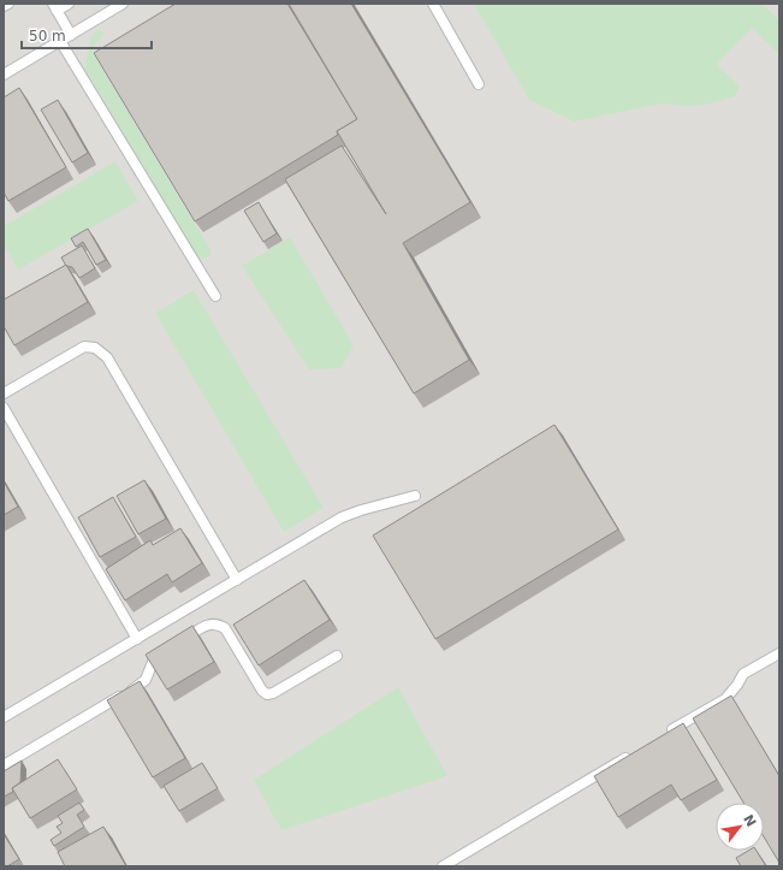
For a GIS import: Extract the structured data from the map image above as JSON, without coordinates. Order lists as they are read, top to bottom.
{
  "scale_bar": "50 m",
  "north": "top right"
}
